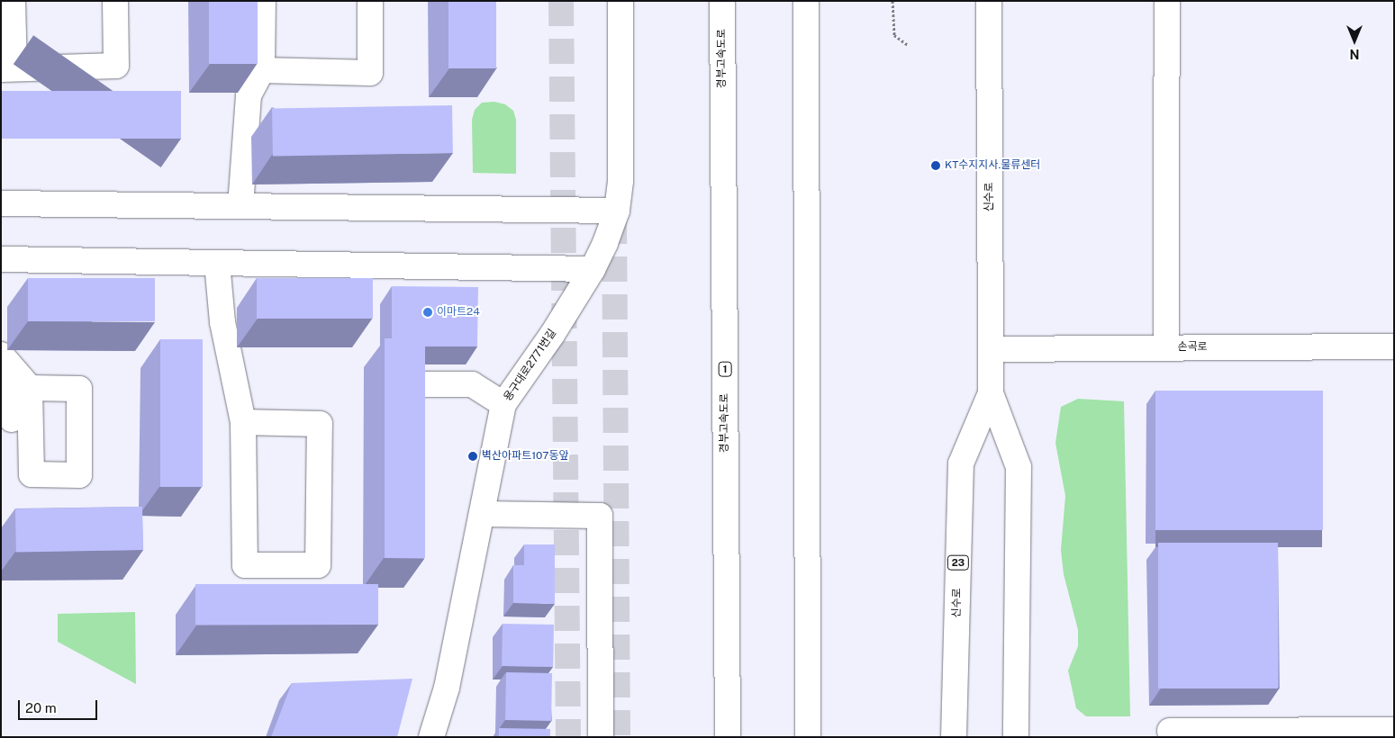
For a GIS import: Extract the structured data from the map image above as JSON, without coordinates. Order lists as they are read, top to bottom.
{
  "streets": {
    "main road": [
      "경부고속도로",
      "신수로",
      "손곡로",
      "용구대로2771번길",
      "1",
      "23"
    ]
  },
  "crossings": [
    ["신수로", "손곡로"]
  ],
  "places": ["KT수지지사.물류센터", "이마트24", "벽산아파트107동앞"],
  "scale_bar": "20 m",
  "north": "bottom"
}
